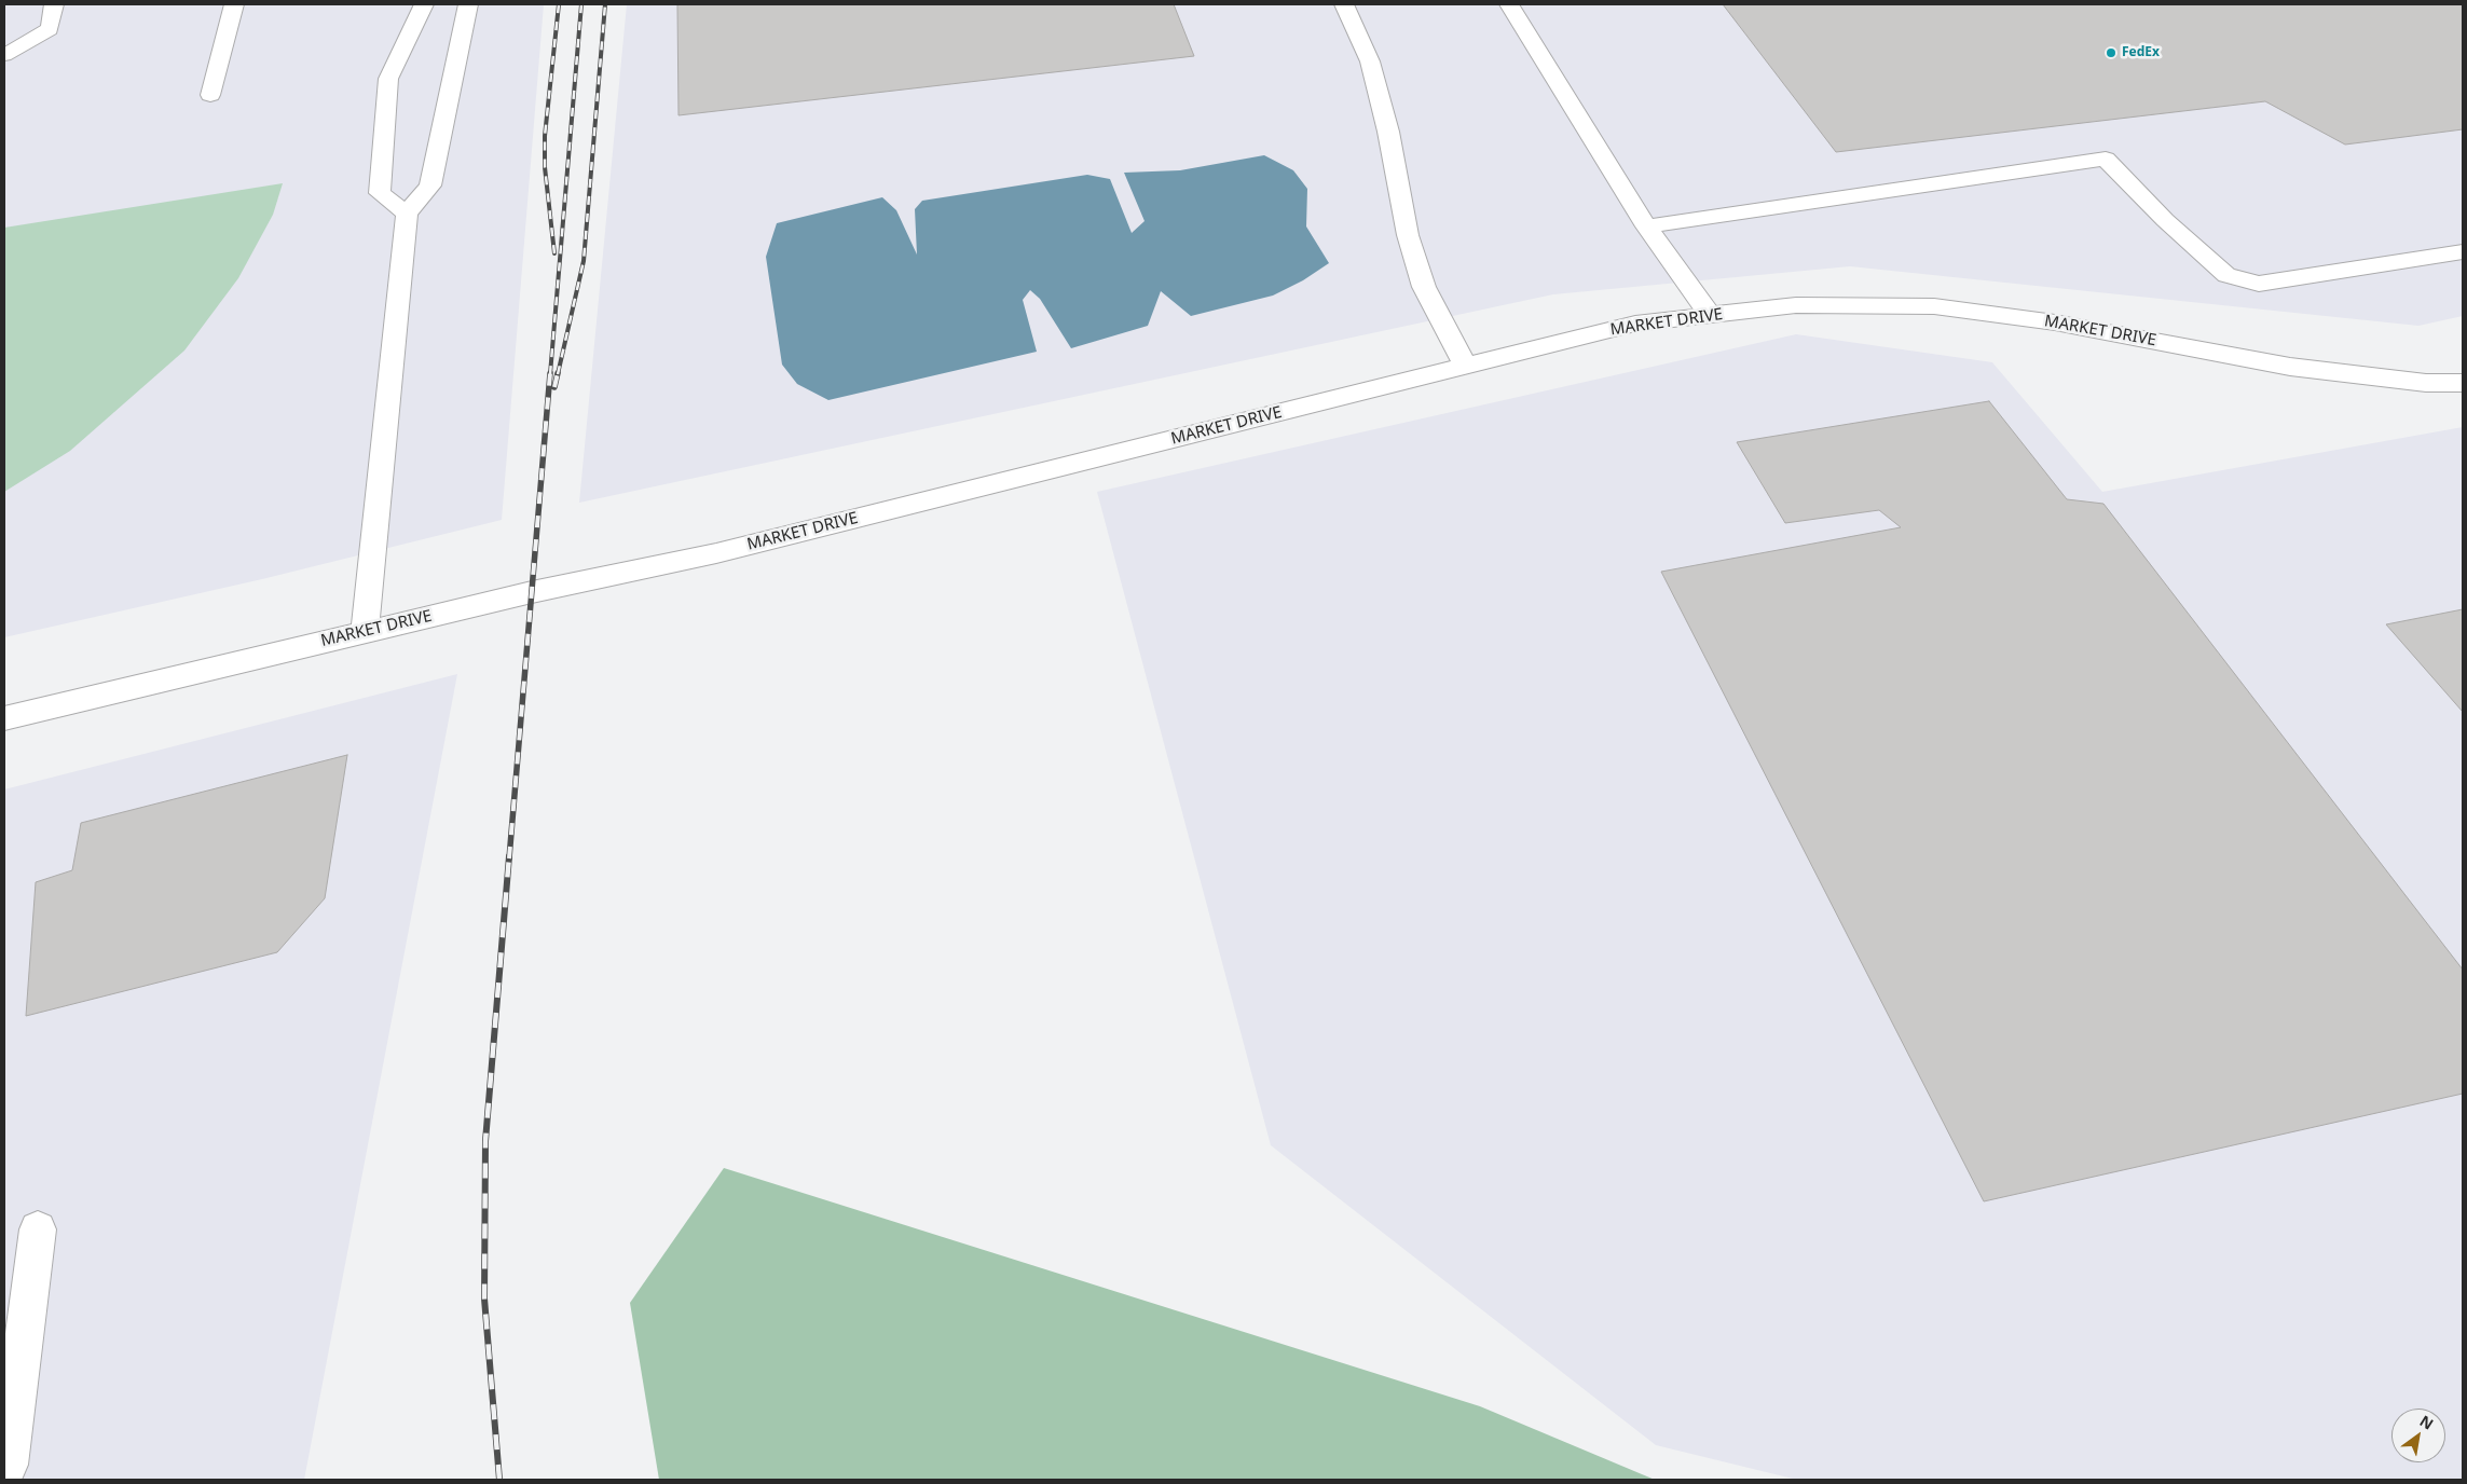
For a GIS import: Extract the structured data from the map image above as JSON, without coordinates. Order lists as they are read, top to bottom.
{
  "streets": {
    "street": ["MARKET DRIVE"]
  },
  "places": ["FedEx"],
  "north": "top right"
}
